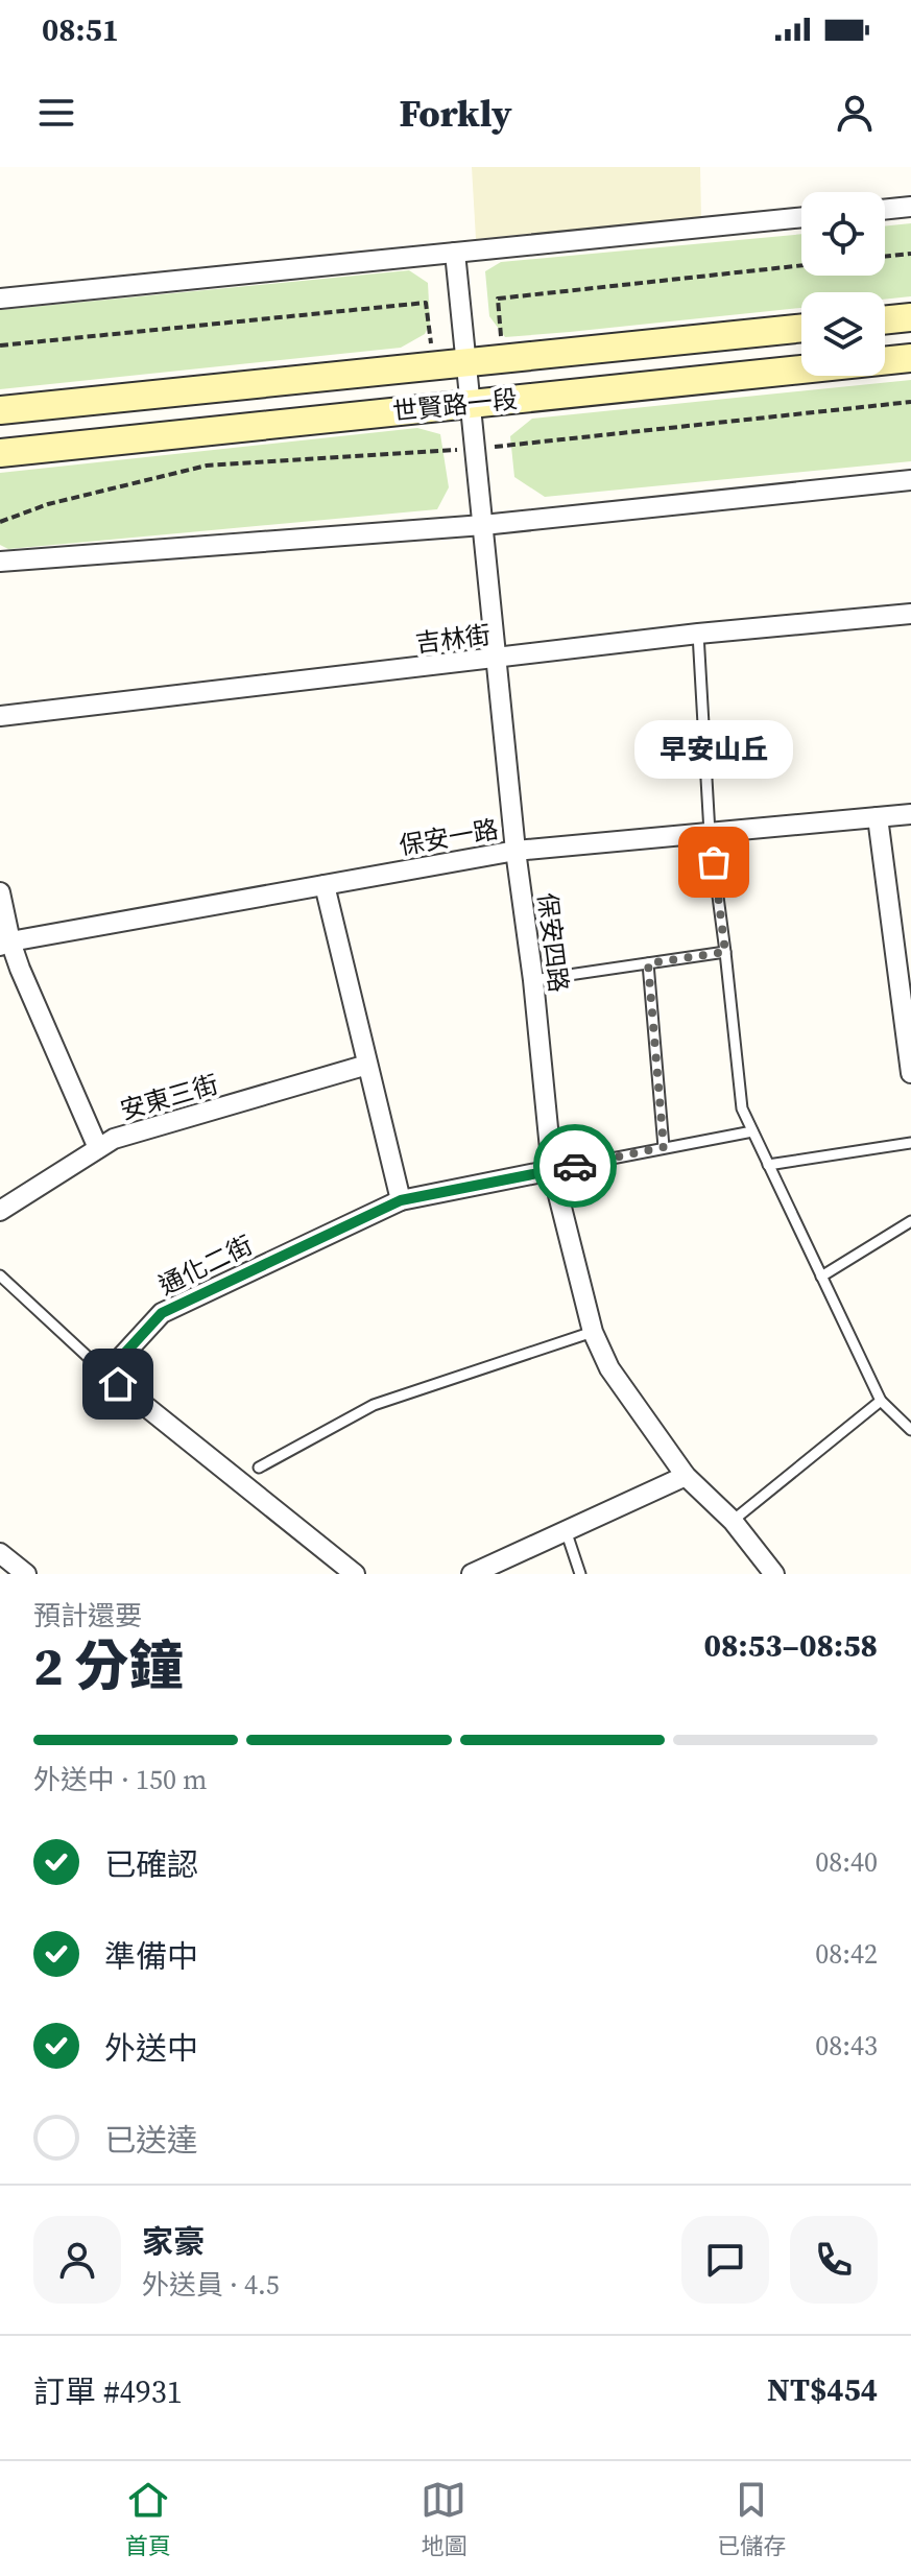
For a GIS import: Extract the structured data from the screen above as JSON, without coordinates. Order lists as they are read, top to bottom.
{
  "streets": {
    "street": [
      "世賢路一段",
      "吉林街",
      "保安一路",
      "保安四路",
      "安東三街",
      "通化二街"
    ]
  },
  "crossings": [
    ["世賢路一段", "保安四路"],
    ["吉林街", "保安四路"],
    ["保安一路", "保安四路"]
  ],
  "places": ["早安山丘"],
  "page": {
    "status": "08:51",
    "header": "Forkly",
    "bubble": "早安山丘",
    "heading": ["2 分鐘", "預計還要", "08:53–08:58"],
    "panel": [
      "家豪",
      "外送員 · 4.5",
      "訂單 #4931",
      "NT$454"
    ],
    "bar": "外送中 · 150 m",
    "list": [
      ["已確認", "08:40"],
      ["準備中", "08:42"],
      ["外送中", "08:43"],
      "已送達"
    ],
    "tabs": ["首頁", "地圖", "已儲存"]
  }
}
